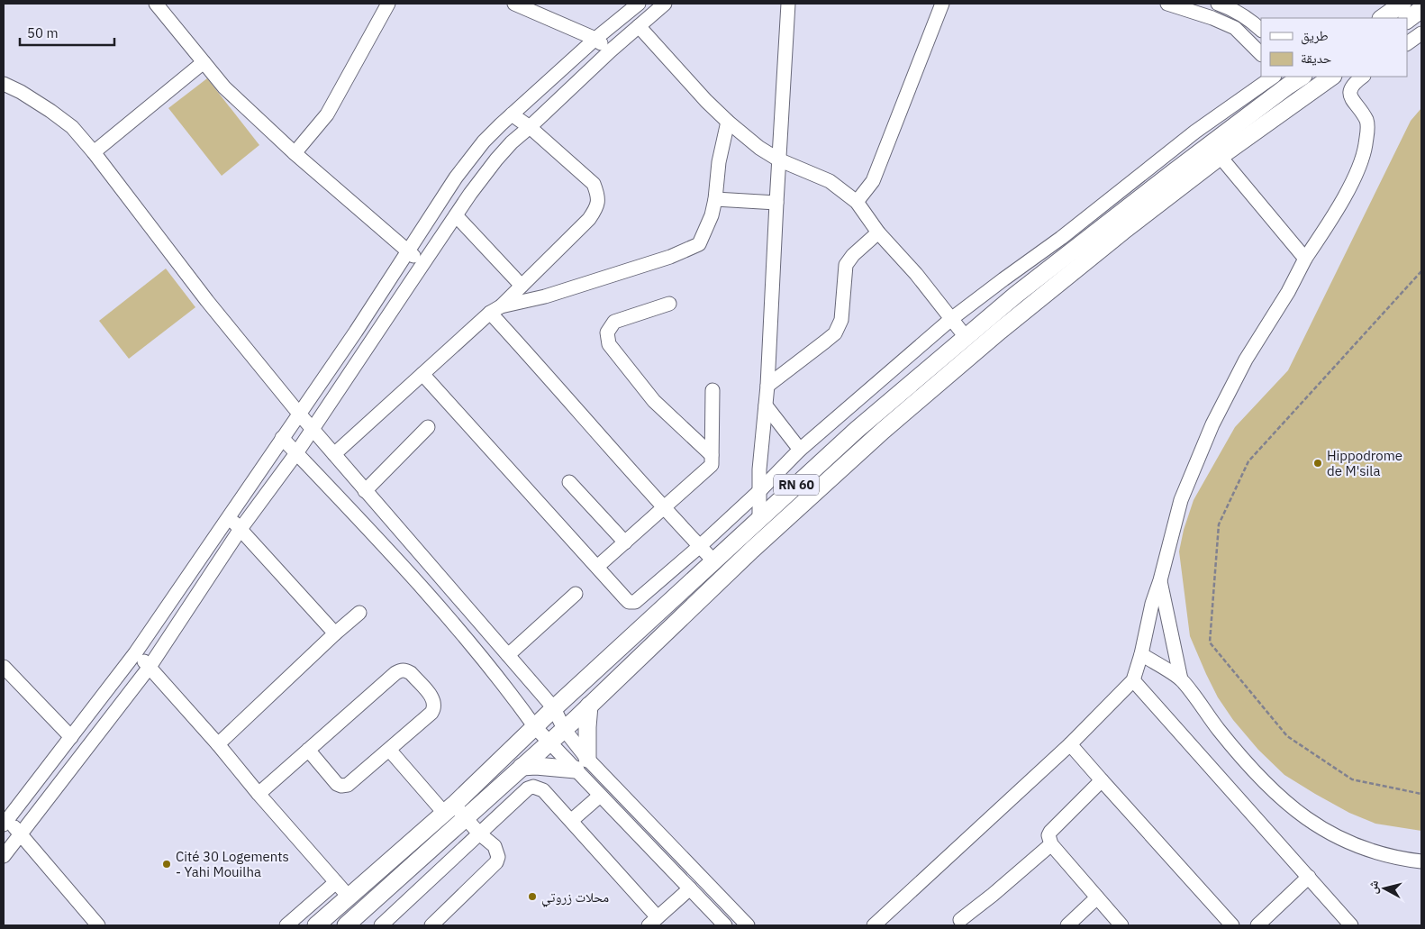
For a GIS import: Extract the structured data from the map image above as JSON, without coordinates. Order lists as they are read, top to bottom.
{
  "streets": {
    "main road": ["RN 60"]
  },
  "places": ["Hippodrome de M'sila", "Cité 30 Logements - Yahi Mouilha", "محلات زروتي"],
  "legend": ["طريق", "حديقة"],
  "scale_bar": "50 m",
  "north": "left"
}
